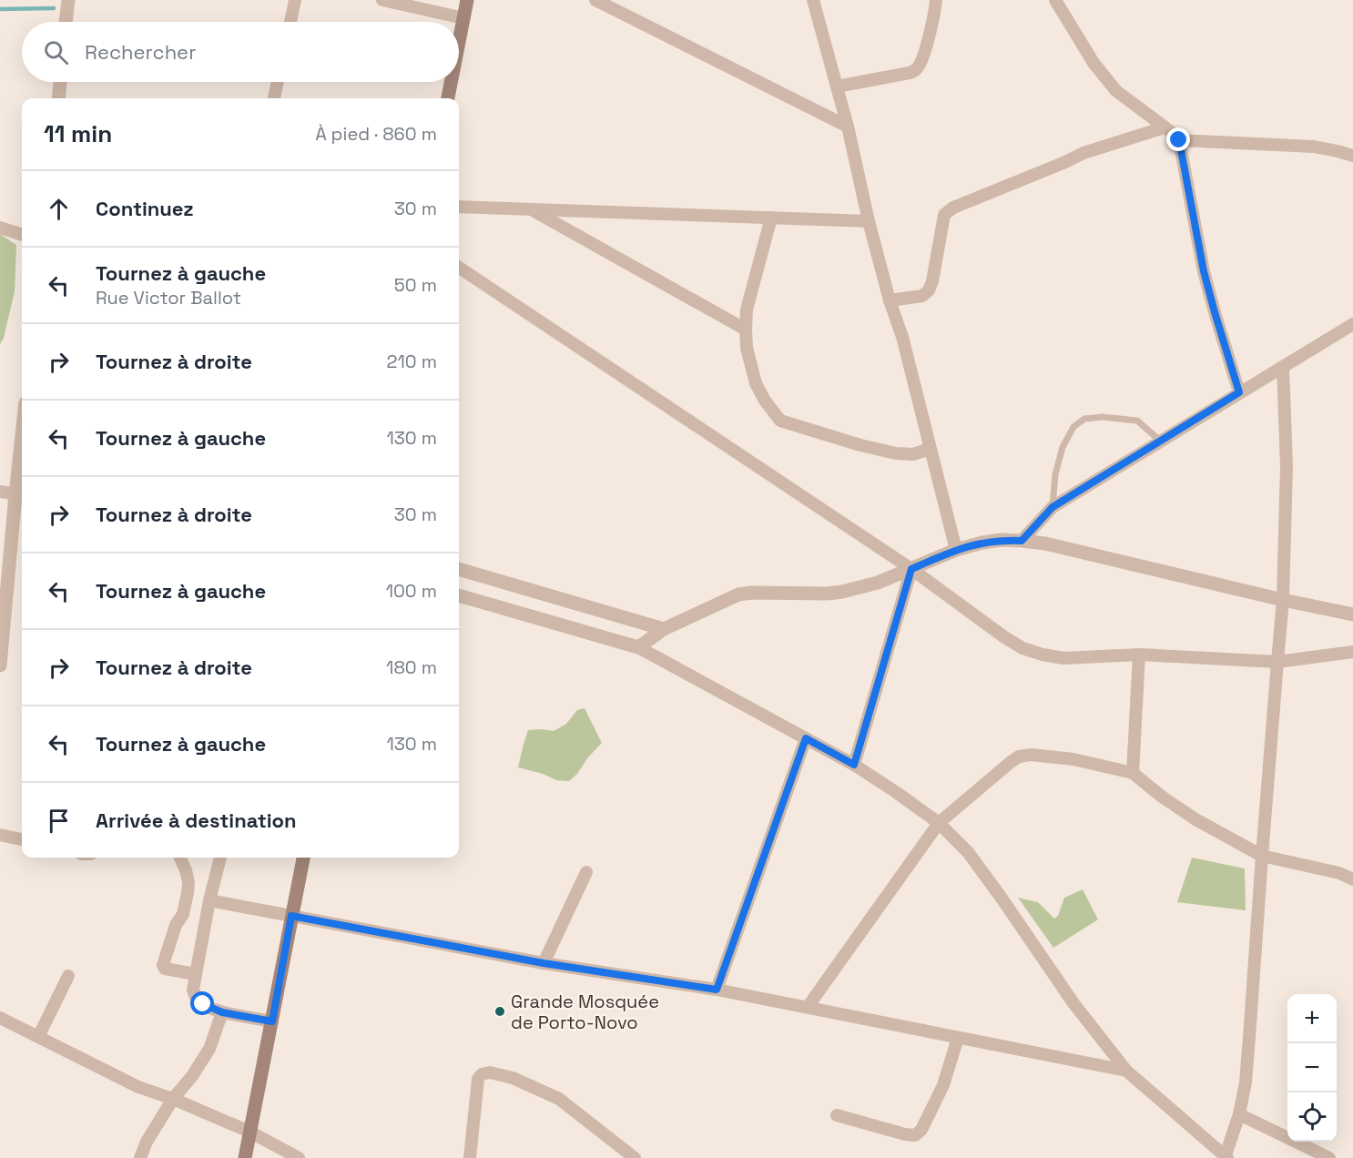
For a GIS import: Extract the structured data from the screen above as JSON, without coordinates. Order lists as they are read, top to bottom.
{
  "places": ["Grande Mosquée de Porto-Novo"],
  "page": {
    "search": "Rechercher",
    "heading": ["11 min", "À pied · 860 m"],
    "list": [
      ["Continuez", "30 m"],
      ["Tournez à gauche", "Rue Victor Ballot", "50 m"],
      ["Tournez à droite", "210 m"],
      ["Tournez à gauche", "130 m"],
      ["Tournez à droite", "30 m"],
      ["Tournez à gauche", "100 m"],
      ["Tournez à droite", "180 m"],
      ["Tournez à gauche", "130 m"],
      "Arrivée à destination"
    ],
    "map_buttons": ["+", "−"]
  }
}
